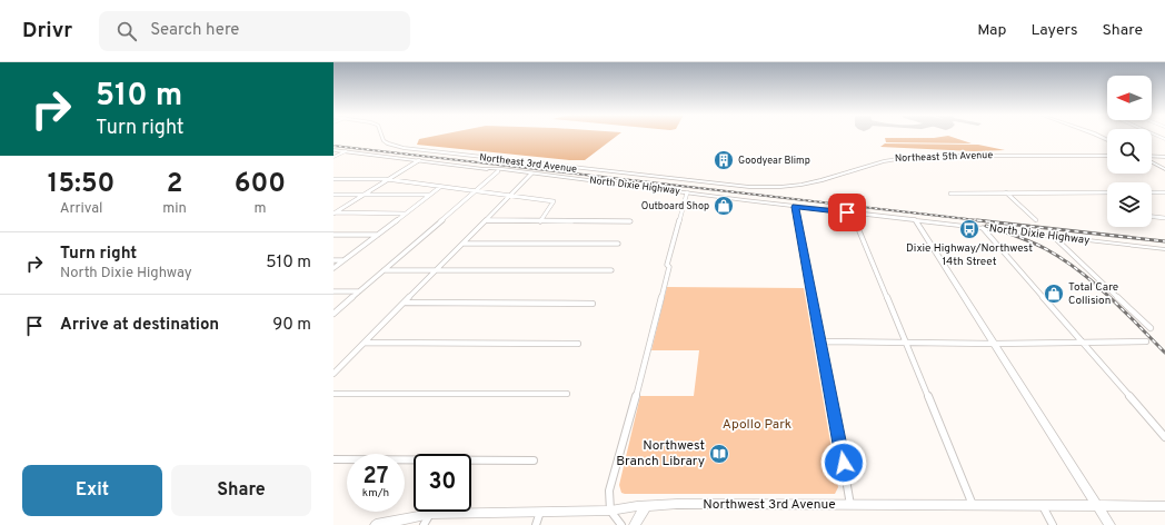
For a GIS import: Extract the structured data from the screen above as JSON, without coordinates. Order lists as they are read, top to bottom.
{
  "streets": {
    "street": [
      "Northeast 5th Avenue",
      "Northeast 3rd Avenue",
      "North Dixie Highway",
      "Northwest 3rd Avenue"
    ]
  },
  "crossings": [
    ["Northeast 5th Avenue", "Northeast 3rd Avenue"]
  ],
  "parks": ["Apollo Park"],
  "places": {
    "building": ["Goodyear Blimp"],
    "shop": ["Outboard Shop", "Total Care Collision"],
    "bus stop": ["Dixie Highway/Northwest 14th Street"],
    "library": ["Northwest Branch Library"]
  },
  "north": "left",
  "page": {
    "header": "Drivr",
    "search": "Search here",
    "nav": ["Map", "Layers", "Share"],
    "turn": ["510 m", "Turn right"],
    "eta": [
      "15:50",
      "Arrival",
      "2",
      "min",
      "600",
      "m"
    ],
    "list": [
      {
        "name": "Turn right",
        "note": "North Dixie Highway",
        "value": "510 m"
      },
      {
        "name": "Arrive at destination",
        "value": "90 m"
      }
    ],
    "speed": "27 km/h",
    "limit": "30",
    "buttons": ["Exit", "Share"]
  }
}
